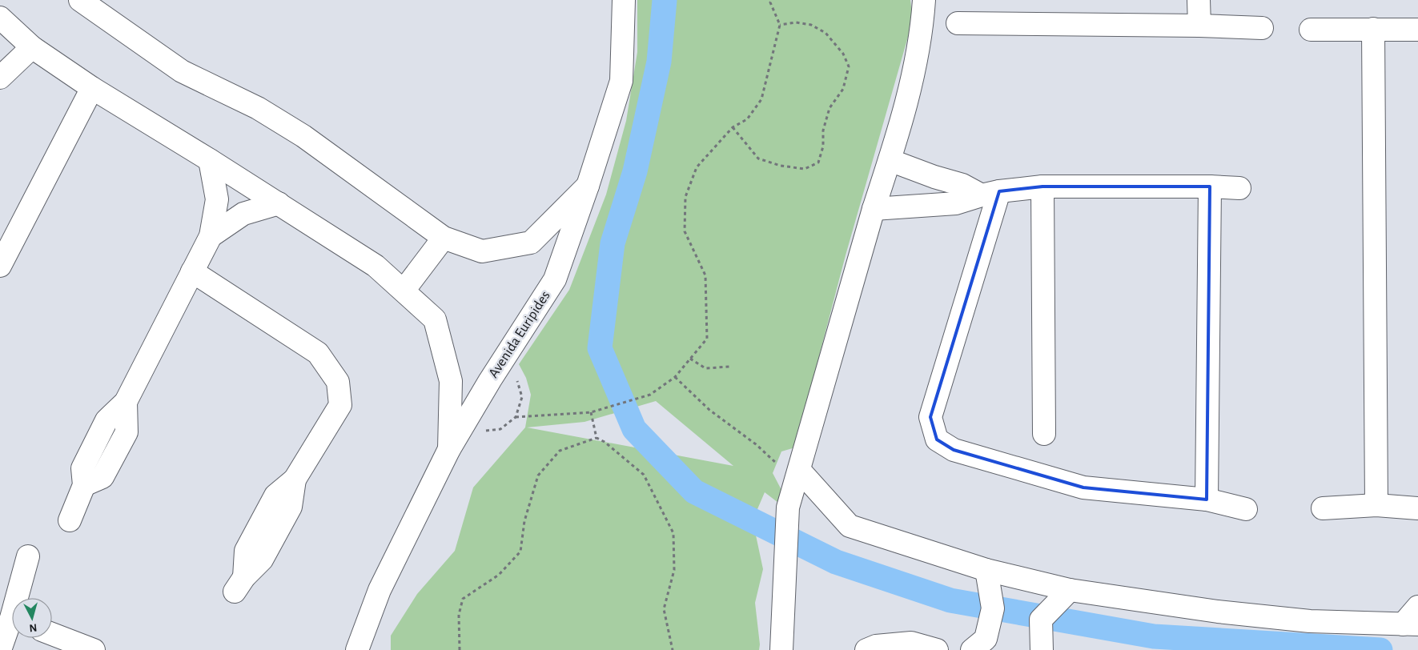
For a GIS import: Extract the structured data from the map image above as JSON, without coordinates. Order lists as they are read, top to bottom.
{
  "streets": {
    "street": ["Avenida Euripides"]
  },
  "north": "bottom"
}
